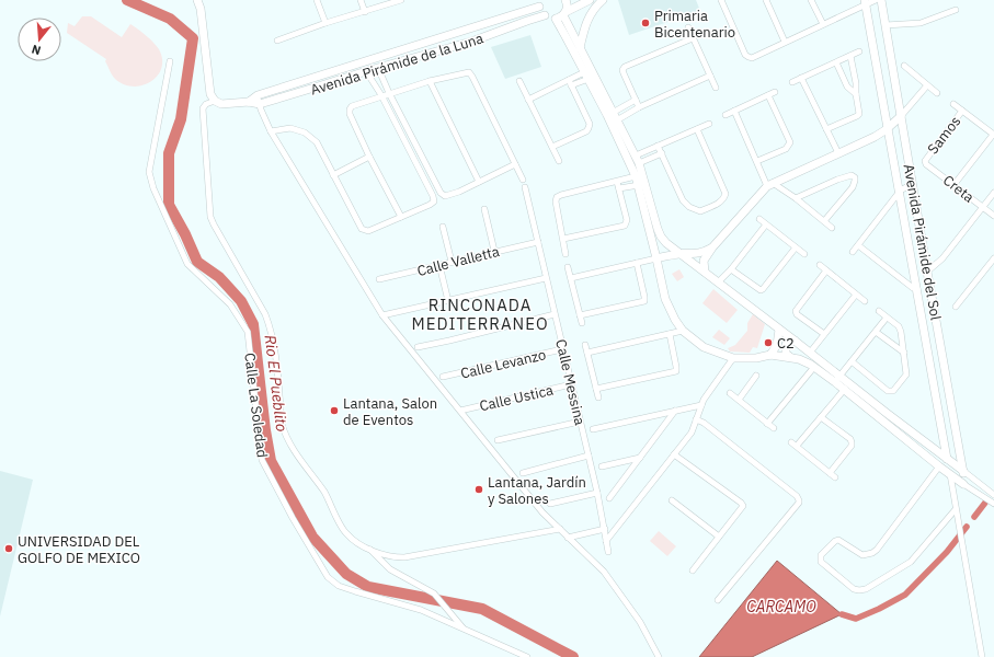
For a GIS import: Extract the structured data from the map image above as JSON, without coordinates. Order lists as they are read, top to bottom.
{
  "streets": {
    "street": [
      "Avenida Pirámide de la Luna",
      "Samos",
      "Creta",
      "Avenida Pirámide del Sol",
      "Calle Valletta",
      "Calle Levanzo",
      "Calle Messina",
      "Calle Ustica",
      "Calle La Soledad"
    ]
  },
  "crossings": [
    ["Samos", "Creta"],
    ["Calle Valletta", "Calle Messina"],
    ["Calle Levanzo", "Calle Messina"],
    ["Calle Messina", "Calle Ustica"]
  ],
  "districts": ["RINCONADA MEDITERRANEO"],
  "water": ["Rio El Pueblito", "CARCAMO"],
  "places": [
    "Primaria Bicentenario",
    "C2",
    "Lantana, Salon de Eventos",
    "Lantana, Jardín y Salones",
    "UNIVERSIDAD DEL GOLFO DE MEXICO"
  ],
  "north": "bottom"
}
